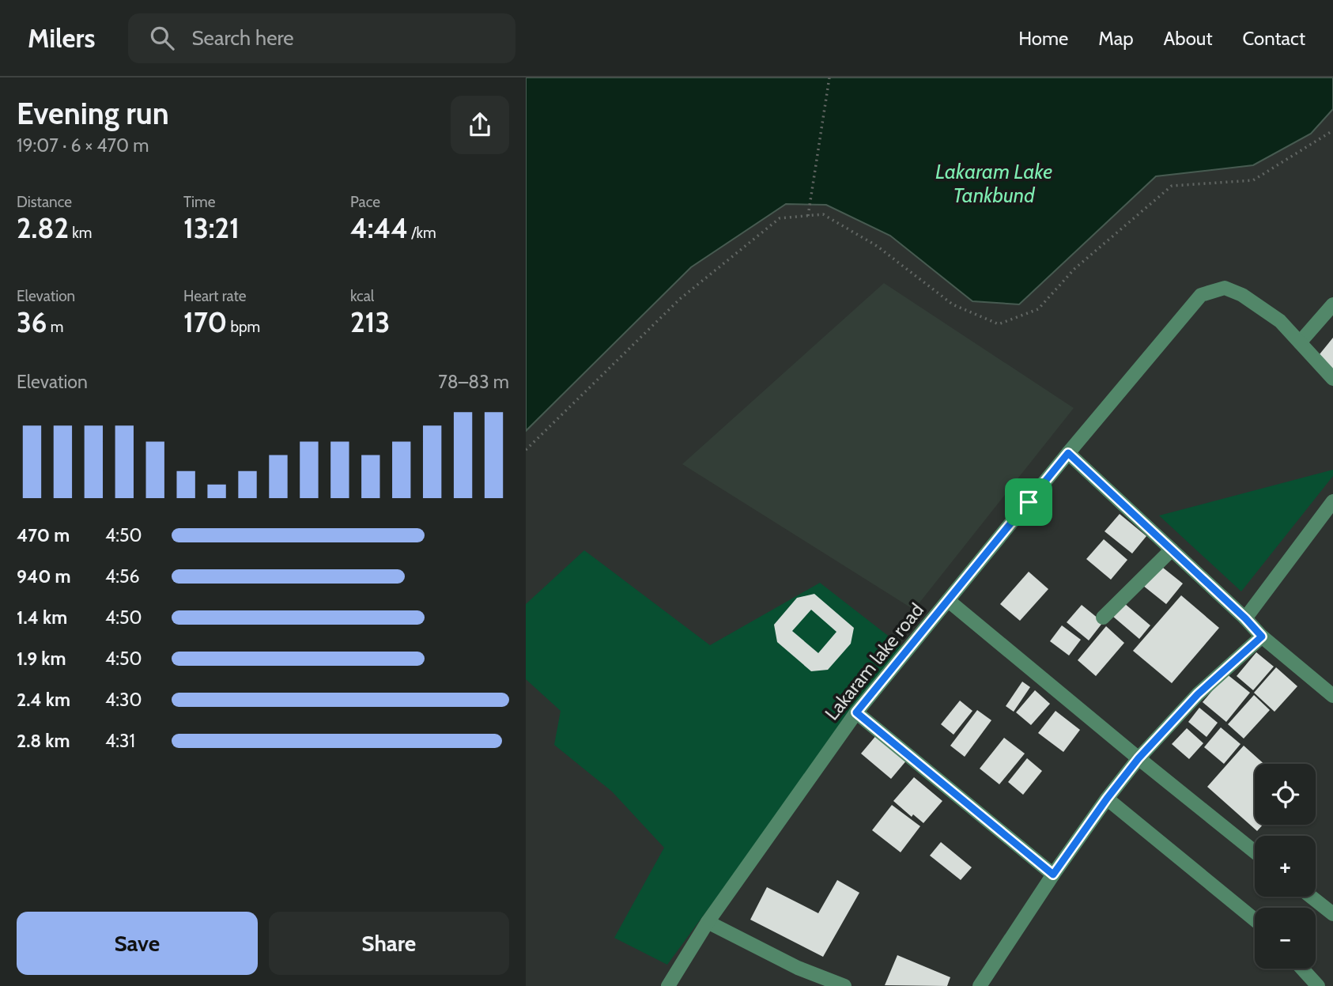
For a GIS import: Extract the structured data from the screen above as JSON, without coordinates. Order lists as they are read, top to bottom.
{
  "streets": {
    "street": ["Lakaram lake road"]
  },
  "water": ["Lakaram Lake Tankbund"],
  "page": {
    "header": "Milers",
    "search": "Search here",
    "nav": [
      "Home",
      "Map",
      "About",
      "Contact"
    ],
    "heading": ["Evening run", "19:07 · 6 × 470 m"],
    "stats": [
      ["Distance", "2.82 km"],
      ["Time", "13:21"],
      ["Pace", "4:44 /km"],
      ["Elevation", "36 m"],
      ["Heart rate", "170 bpm"],
      ["kcal", "213"]
    ],
    "chart": ["Elevation", "78–83 m"],
    "list": [
      {
        "name": "470 m",
        "note": "4:50"
      },
      {
        "name": "940 m",
        "note": "4:56"
      },
      {
        "name": "1.4 km",
        "note": "4:50"
      },
      {
        "name": "1.9 km",
        "note": "4:50"
      },
      {
        "name": "2.4 km",
        "note": "4:30"
      },
      {
        "name": "2.8 km",
        "note": "4:31"
      }
    ],
    "map_buttons": ["+", "−"],
    "buttons": ["Save", "Share"]
  }
}
